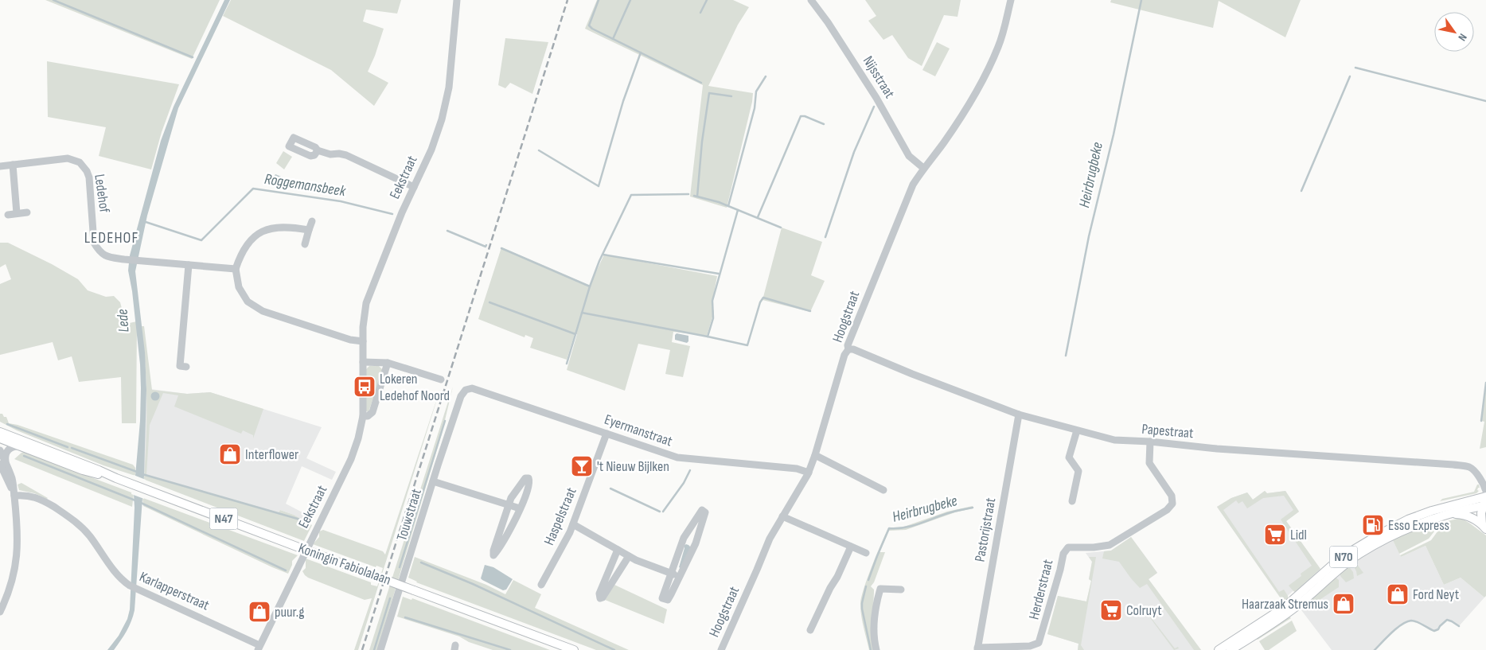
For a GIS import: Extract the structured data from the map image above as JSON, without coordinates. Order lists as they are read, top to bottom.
{
  "streets": {
    "main road": ["N47", "N70", "Koningin Fabiolalaan"],
    "street": [
      "Nijsstraat",
      "Eekstraat",
      "Ledehof",
      "Hoogstraat",
      "Eyermanstraat",
      "Papestraat",
      "Touwstraat",
      "Haspelstraat",
      "Pastorijstraat",
      "Herderstraat",
      "Karlapperstraat"
    ]
  },
  "crossings": [
    ["Nijsstraat", "Hoogstraat"],
    ["Eekstraat", "Karlapperstraat"],
    ["Hoogstraat", "Eyermanstraat"],
    ["Hoogstraat", "Papestraat"],
    ["Eyermanstraat", "Touwstraat"],
    ["Eyermanstraat", "Haspelstraat"],
    ["Papestraat", "Pastorijstraat"],
    ["Papestraat", "Herderstraat"],
    ["Pastorijstraat", "Herderstraat"]
  ],
  "districts": ["LEDEHOF"],
  "water": ["Heirbrugbeke", "Roggemansbeek", "Lede"],
  "places": {
    "bus stop": ["Lokeren Ledehof Noord"],
    "shop": [
      "Interflower",
      "Ford Neyt",
      "Haarzaak Stremus",
      "puur.g"
    ],
    "bar": ["'t Nieuw Bijlken"],
    "fuel station": ["Esso Express"],
    "supermarket": ["Lidl", "Colruyt"]
  },
  "north": "bottom right"
}
